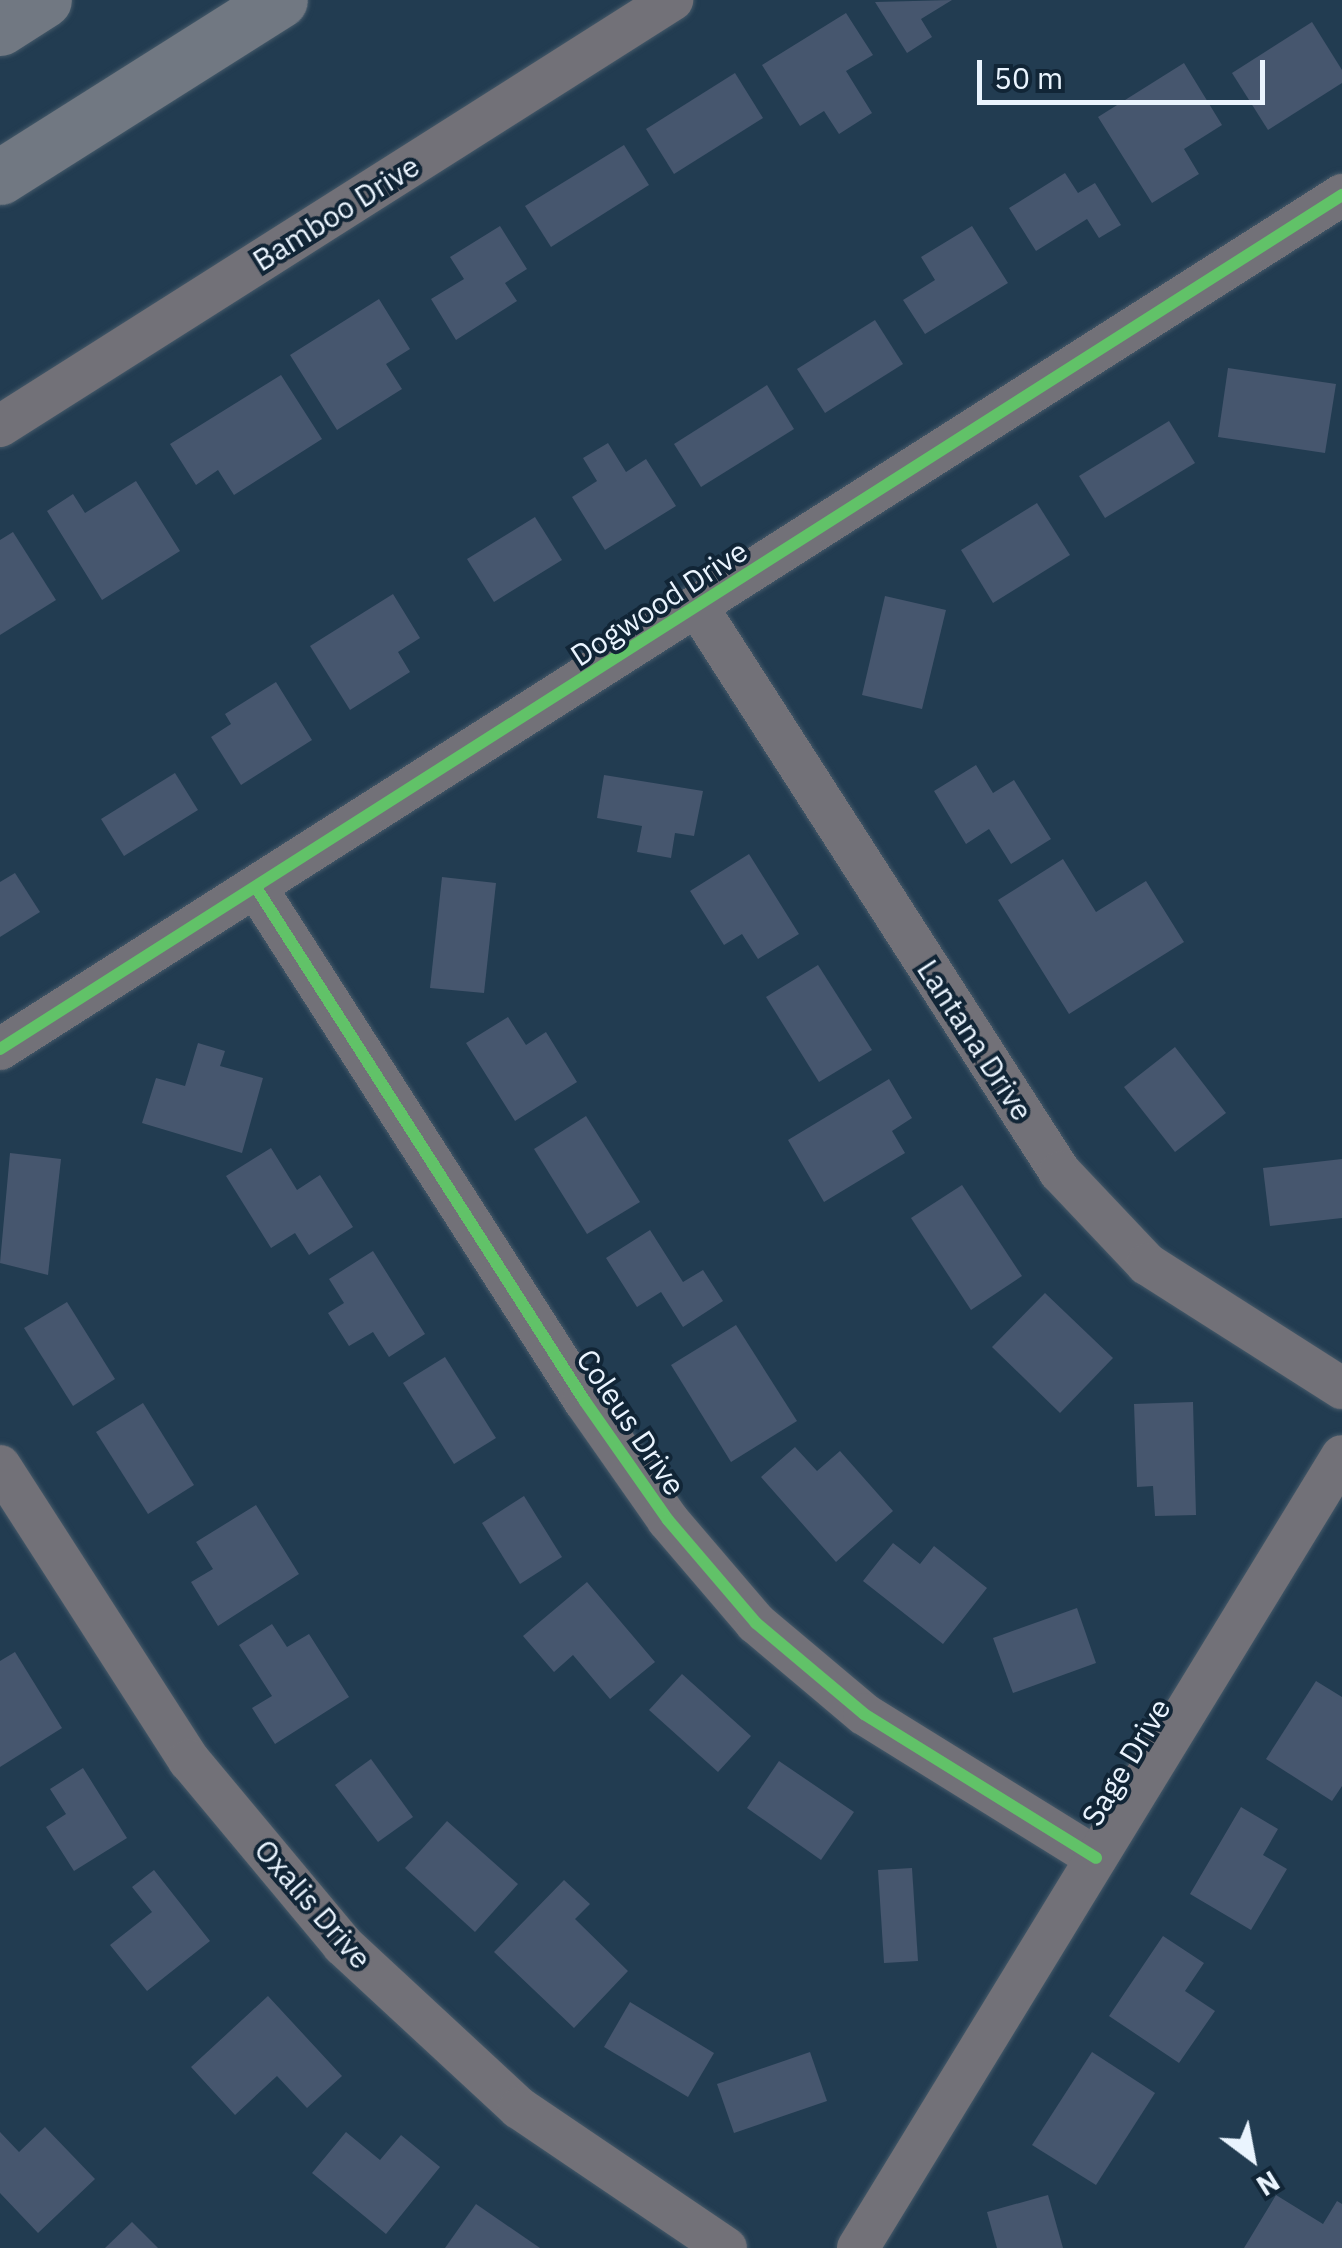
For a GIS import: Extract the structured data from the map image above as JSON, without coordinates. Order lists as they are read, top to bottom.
{
  "streets": {
    "street": [
      "Bamboo Drive",
      "Dogwood Drive",
      "Lantana Drive",
      "Coleus Drive",
      "Sage Drive",
      "Oxalis Drive"
    ]
  },
  "crossings": [
    ["Dogwood Drive", "Lantana Drive"],
    ["Dogwood Drive", "Coleus Drive"],
    ["Coleus Drive", "Sage Drive"]
  ],
  "scale_bar": "50 m",
  "north": "bottom right"
}
